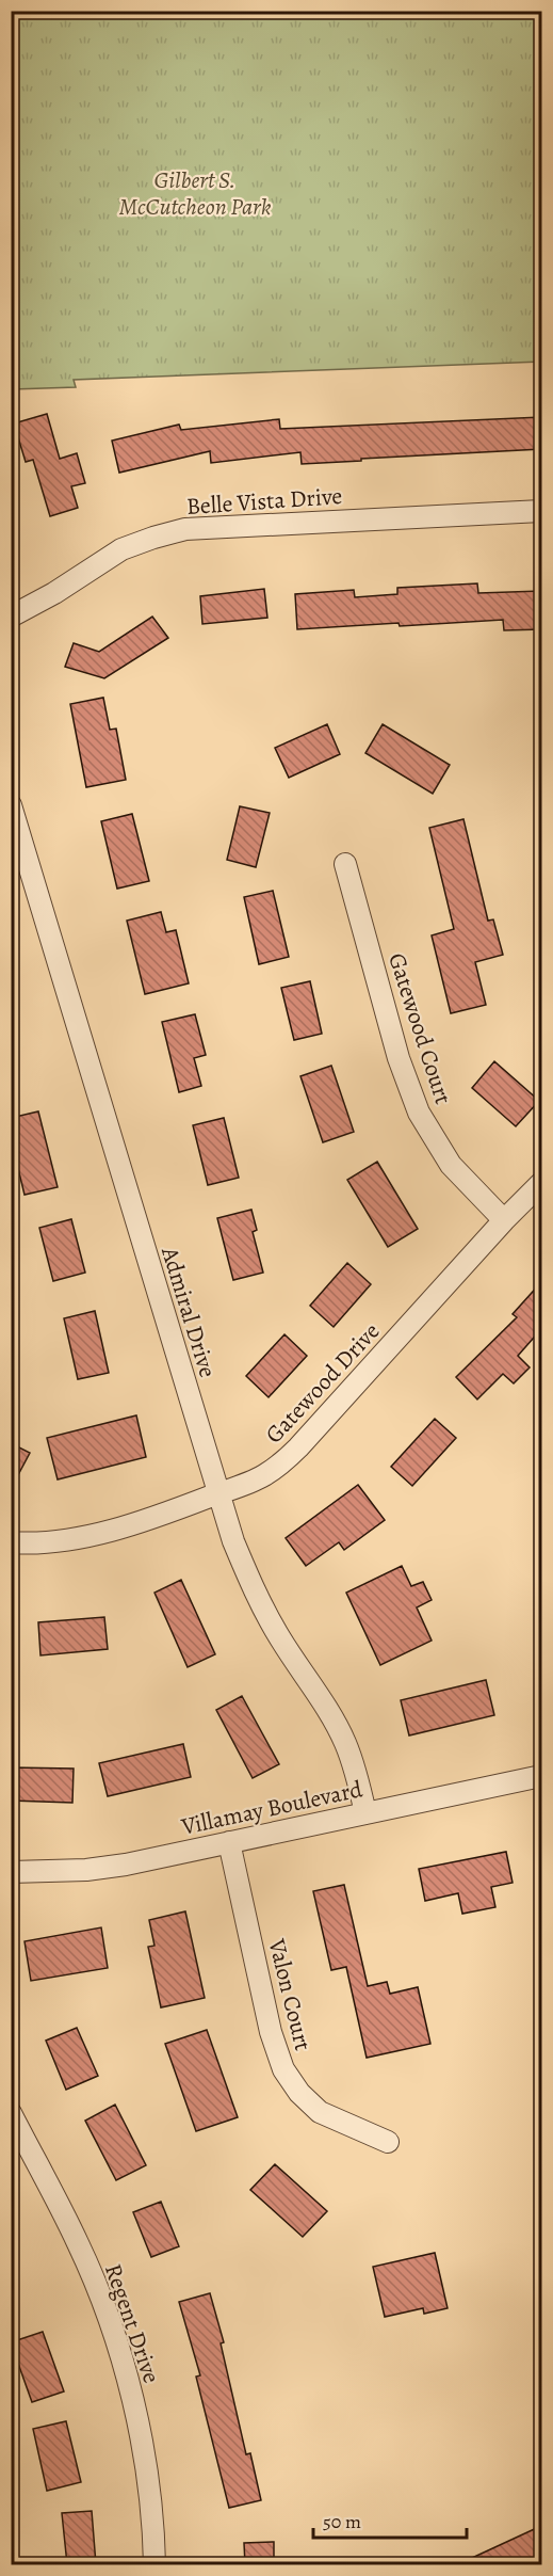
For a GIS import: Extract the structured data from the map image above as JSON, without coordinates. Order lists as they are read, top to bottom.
{
  "streets": {
    "street": [
      "Belle Vista Drive",
      "Gatewood Court",
      "Admiral Drive",
      "Gatewood Drive",
      "Villamay Boulevard",
      "Valon Court",
      "Regent Drive"
    ]
  },
  "crossings": [
    ["Gatewood Court", "Gatewood Drive"],
    ["Admiral Drive", "Gatewood Drive"],
    ["Admiral Drive", "Villamay Boulevard"],
    ["Villamay Boulevard", "Valon Court"]
  ],
  "parks": ["Gilbert S. McCutcheon Park"],
  "scale_bar": "50 m"
}
